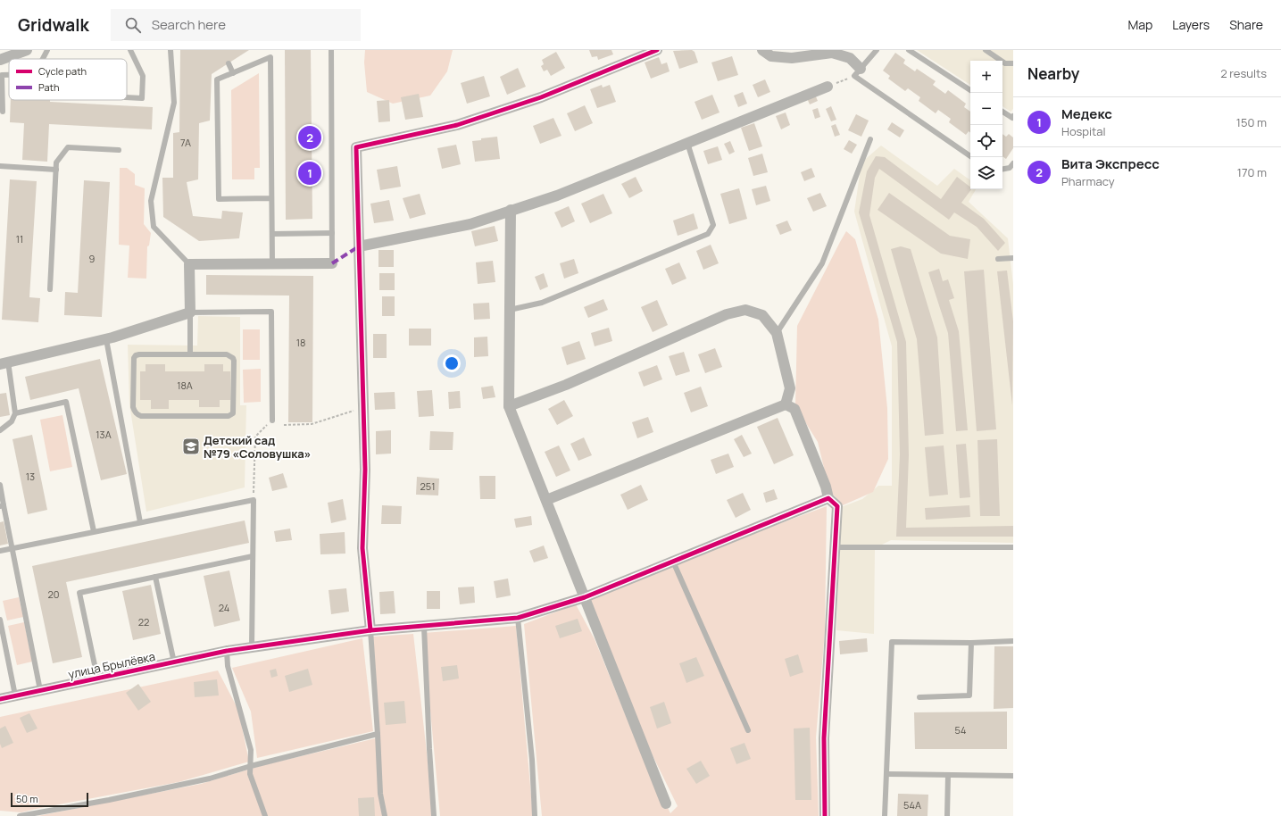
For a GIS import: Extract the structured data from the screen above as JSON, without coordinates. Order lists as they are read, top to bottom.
{
  "streets": {
    "street": ["улица Брылёвка"]
  },
  "places": {
    "school or university": ["Детский сад №79 «Соловушка»"]
  },
  "house_numbers": [
    "7А",
    "11",
    "9",
    "18",
    "18А",
    "13А",
    "13",
    "251",
    "20",
    "24",
    "22",
    "54",
    "54А"
  ],
  "legend": ["Cycle path", "Path"],
  "scale_bar": "50 m",
  "page": {
    "header": "Gridwalk",
    "search": "Search here",
    "nav": ["Map", "Layers", "Share"],
    "heading": ["Nearby", "2 results"],
    "map_buttons": ["+", "−"],
    "list": [
      {
        "mark": "1",
        "name": "Медекс",
        "note": "Hospital",
        "value": "150 m"
      },
      {
        "mark": "2",
        "name": "Вита Экспресс",
        "note": "Pharmacy",
        "value": "170 m"
      }
    ],
    "pins": ["2", "1"],
    "scale": "50 m"
  }
}
